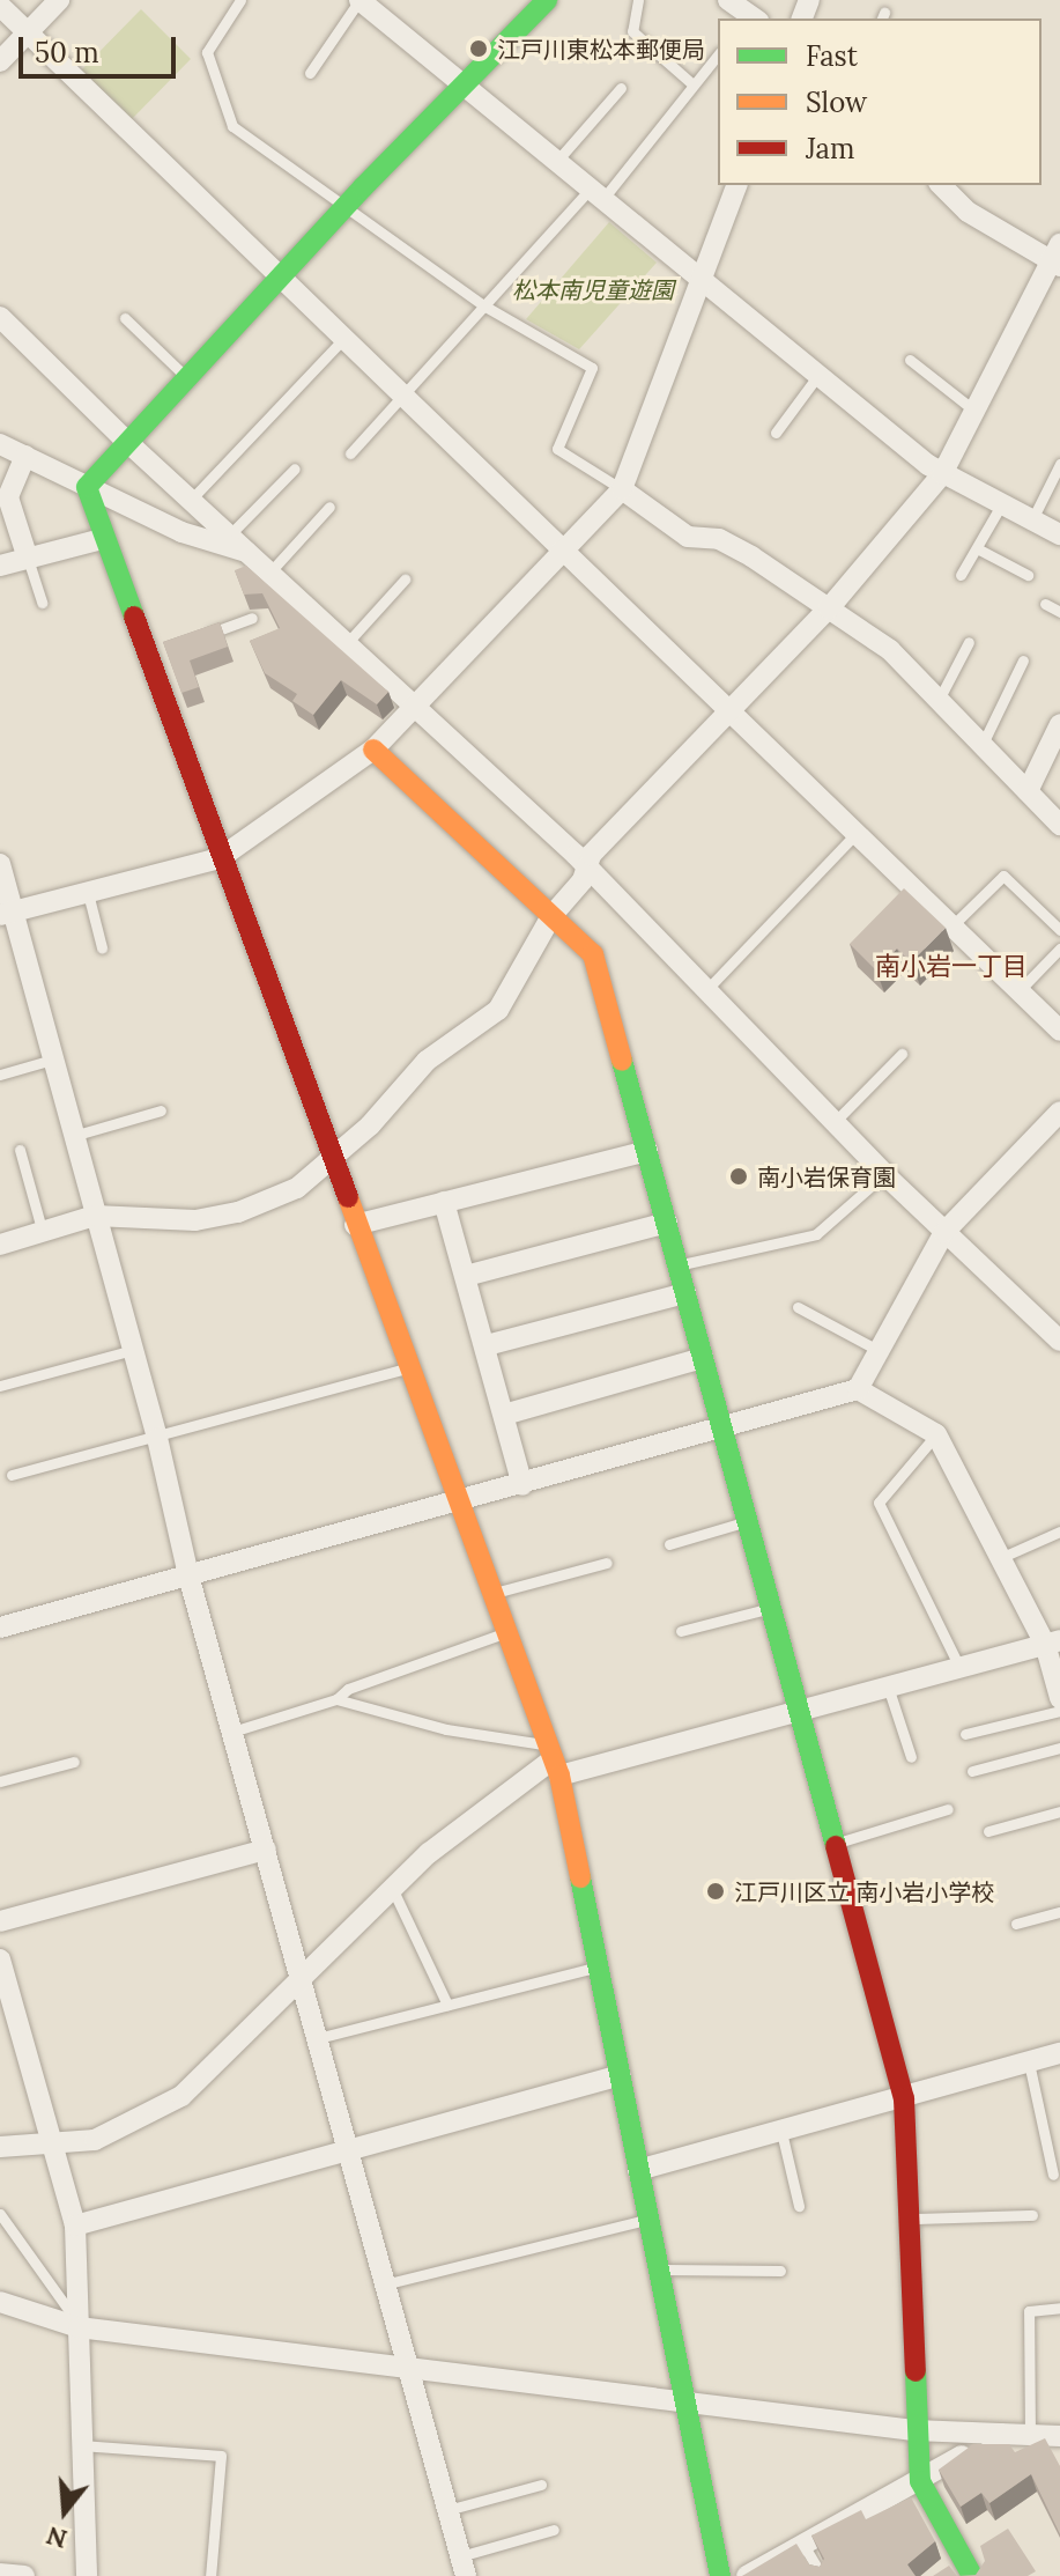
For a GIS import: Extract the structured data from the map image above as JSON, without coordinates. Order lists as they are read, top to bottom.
{
  "districts": ["南小岩一丁目"],
  "parks": ["松本南児童遊園"],
  "places": ["江戸川東松本郵便局", "南小岩保育園", "江戸川区立 南小岩小学校"],
  "legend": ["Fast", "Slow", "Jam"],
  "scale_bar": "50 m",
  "north": "bottom"
}
